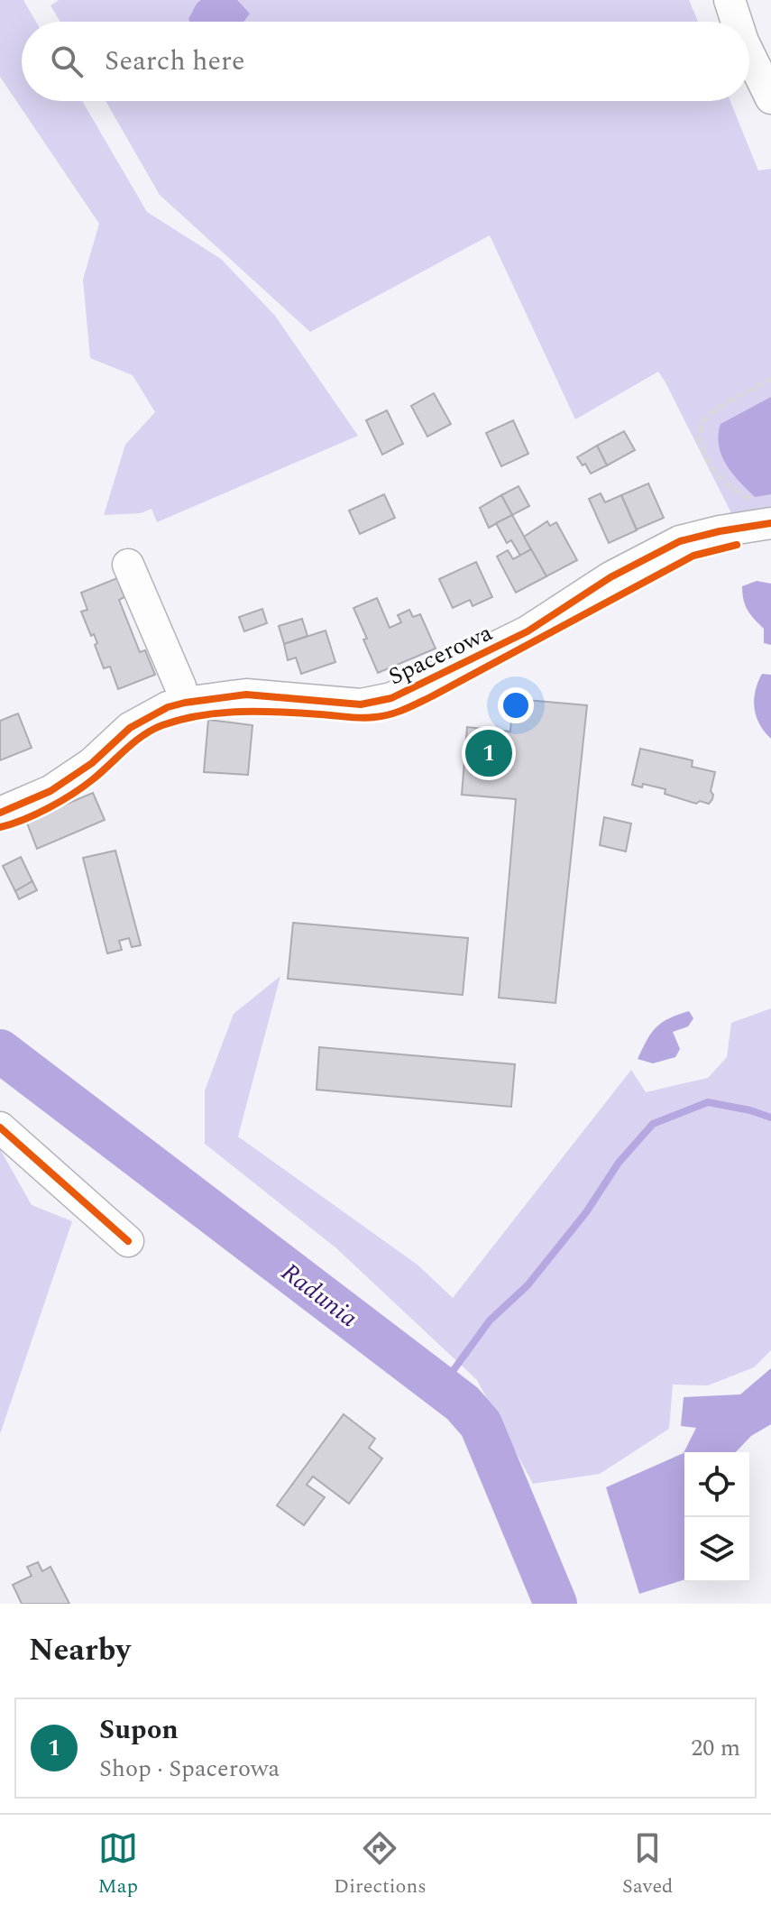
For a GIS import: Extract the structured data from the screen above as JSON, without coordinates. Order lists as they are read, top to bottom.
{
  "streets": {
    "street": ["Spacerowa"]
  },
  "water": ["Radunia"],
  "page": {
    "search": "Search here",
    "pins": "1",
    "heading": "Nearby",
    "list": [
      {
        "mark": "1",
        "name": "Supon",
        "note": "Shop · Spacerowa",
        "value": "20 m"
      }
    ],
    "nav": ["Map", "Directions", "Saved"]
  }
}
